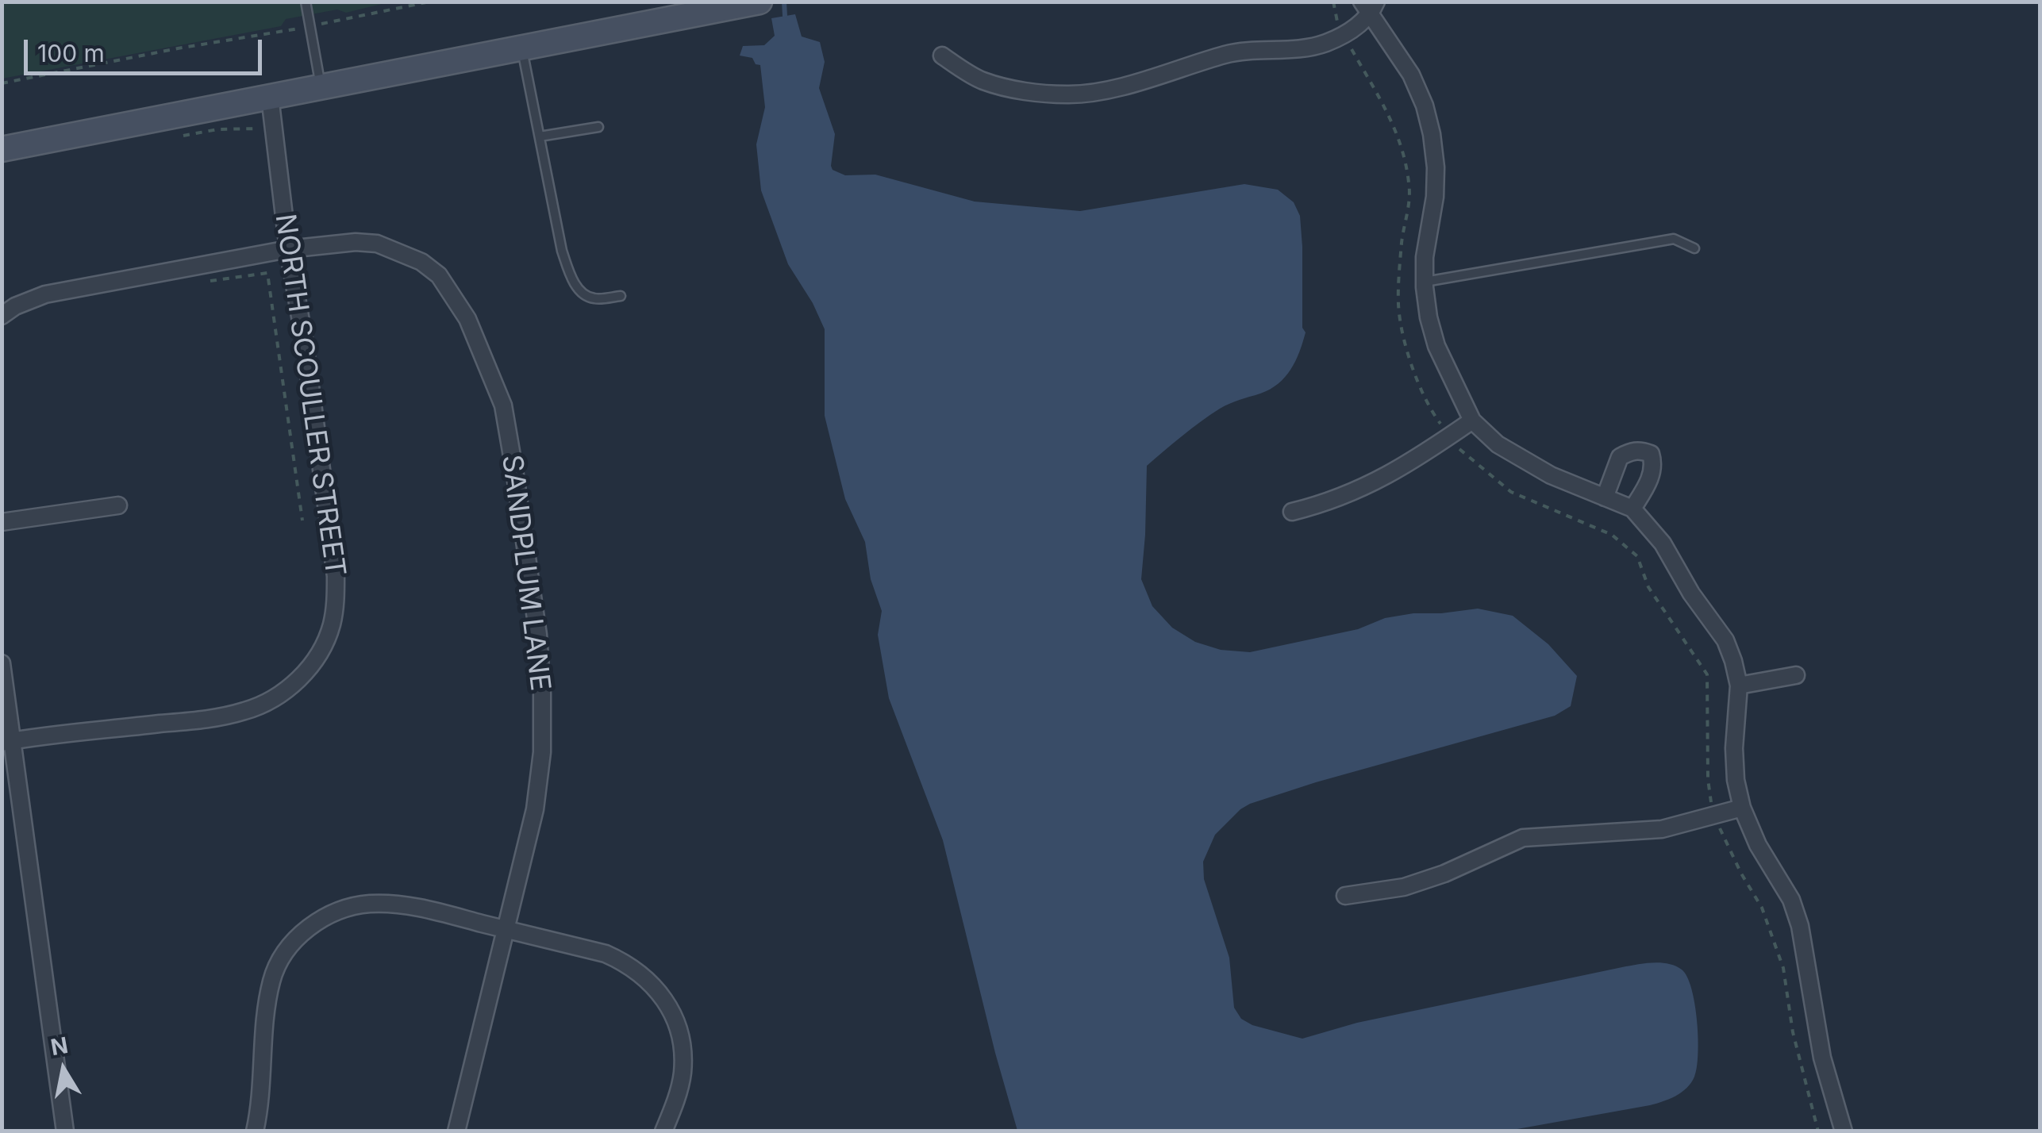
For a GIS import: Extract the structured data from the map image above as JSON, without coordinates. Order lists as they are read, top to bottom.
{
  "streets": {
    "street": ["NORTH SCOULLER STREET", "SANDPLUM LANE"]
  },
  "crossings": [
    ["NORTH SCOULLER STREET", "SANDPLUM LANE"]
  ],
  "scale_bar": "100 m",
  "north": "top"
}
